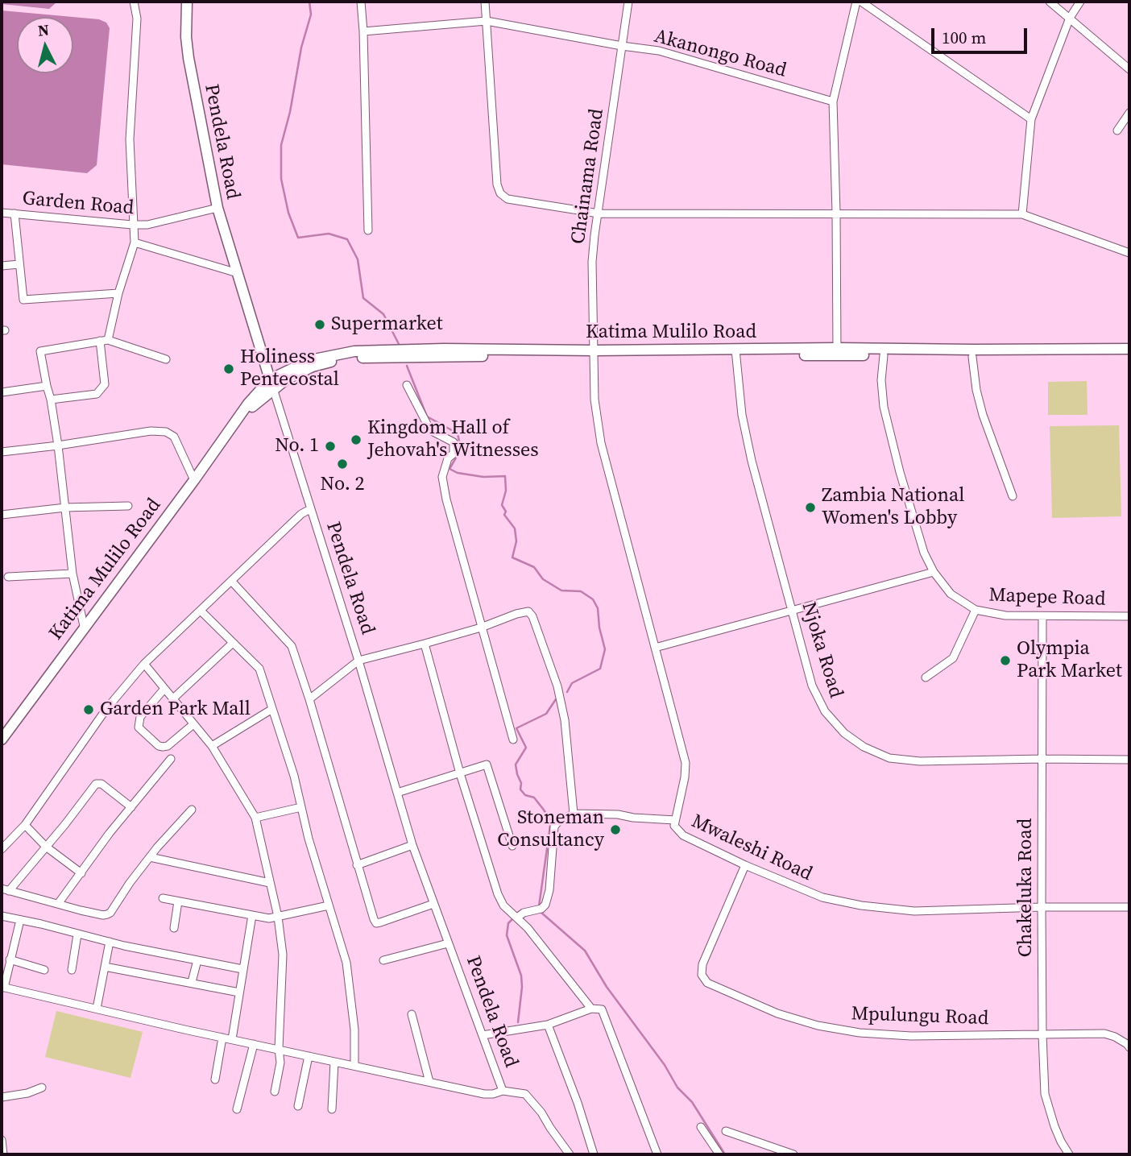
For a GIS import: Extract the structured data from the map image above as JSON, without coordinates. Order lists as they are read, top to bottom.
{
  "streets": {
    "main road": ["Pendela Road", "Katima Mulilo Road"],
    "street": [
      "Akanongo Road",
      "Chainama Road",
      "Garden Road",
      "Mapepe Road",
      "Njoka Road",
      "Mwaleshi Road",
      "Chakeluka Road",
      "Mpulungu Road"
    ]
  },
  "crossings": [
    ["Akanongo Road", "Chainama Road"],
    ["Pendela Road", "Garden Road"],
    ["Pendela Road", "Katima Mulilo Road"],
    ["Chainama Road", "Katima Mulilo Road"],
    ["Chainama Road", "Mwaleshi Road"],
    ["Katima Mulilo Road", "Mapepe Road"],
    ["Katima Mulilo Road", "Njoka Road"],
    ["Katima Mulilo Road", "Mwaleshi Road"],
    ["Mapepe Road", "Chakeluka Road"],
    ["Njoka Road", "Chakeluka Road"],
    ["Mwaleshi Road", "Chakeluka Road"],
    ["Mwaleshi Road", "Mpulungu Road"],
    ["Chakeluka Road", "Mpulungu Road"]
  ],
  "places": [
    "Supermarket",
    "Holiness Pentecostal",
    "Kingdom Hall of Jehovah's Witnesses",
    "No. 1",
    "No. 2",
    "Zambia National Women's Lobby",
    "Olympia Park Market",
    "Garden Park Mall",
    "Stoneman Consultancy"
  ],
  "scale_bar": "100 m",
  "north": "top"
}
